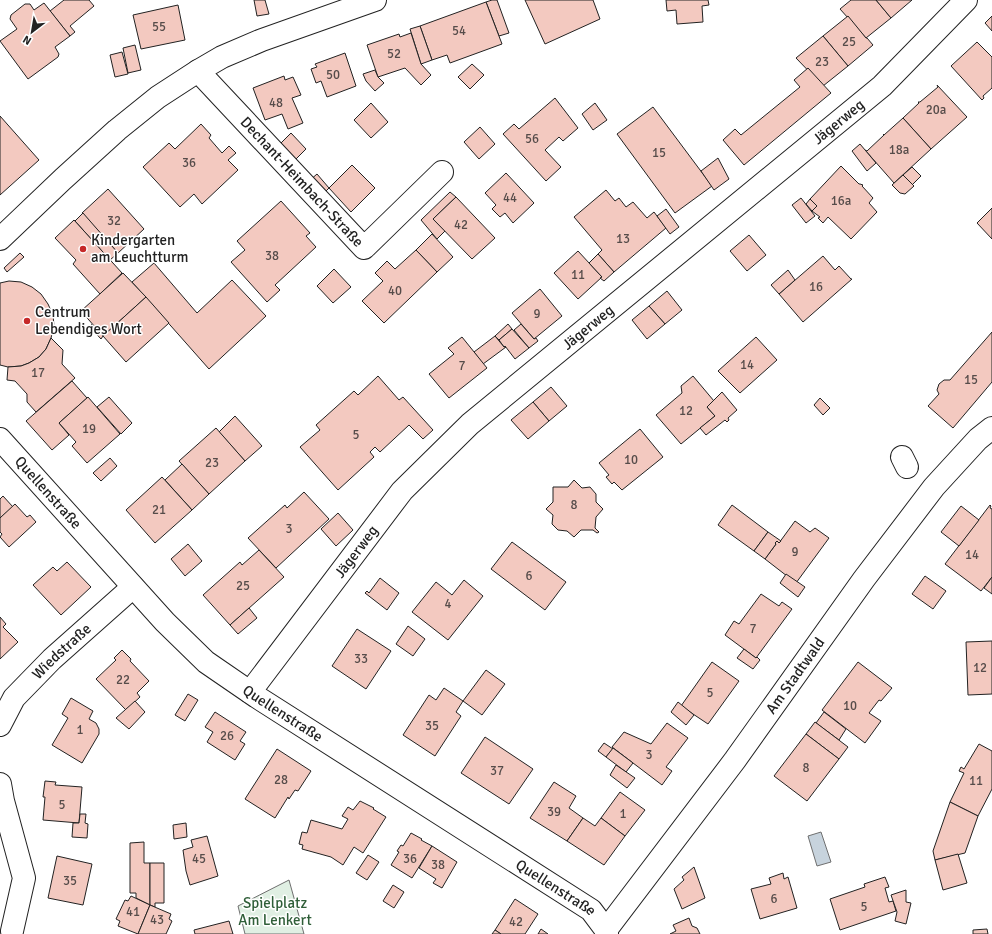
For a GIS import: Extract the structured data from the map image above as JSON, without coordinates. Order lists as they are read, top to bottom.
{
  "streets": {
    "street": [
      "Jägerweg",
      "Dechant-Heimbach-Straße",
      "Quellenstraße",
      "Wiedstraße",
      "Am Stadtwald"
    ]
  },
  "crossings": [
    ["Jägerweg", "Quellenstraße"],
    ["Quellenstraße", "Wiedstraße"],
    ["Quellenstraße", "Am Stadtwald"]
  ],
  "parks": ["Spielplatz Am Lenkert"],
  "places": ["Kindergarten am Leuchtturm", "Centrum Lebendiges Wort"],
  "house_numbers": [
    "55",
    "54",
    "25",
    "52",
    "23",
    "50",
    "48",
    "20a",
    "56",
    "18a",
    "15",
    "36",
    "44",
    "16a",
    "32",
    "42",
    "13",
    "38",
    "11",
    "16",
    "40",
    "9",
    "14",
    "7",
    "17",
    "15",
    "12",
    "19",
    "5",
    "10",
    "23",
    "8",
    "21",
    "3",
    "9",
    "14",
    "6",
    "25",
    "4",
    "7",
    "33",
    "12",
    "22",
    "5",
    "10",
    "35",
    "1",
    "26",
    "3",
    "8",
    "37",
    "28",
    "11",
    "5",
    "39",
    "1",
    "45",
    "36",
    "38",
    "35",
    "6",
    "5",
    "41",
    "43",
    "42"
  ],
  "north": "bottom left"
}
